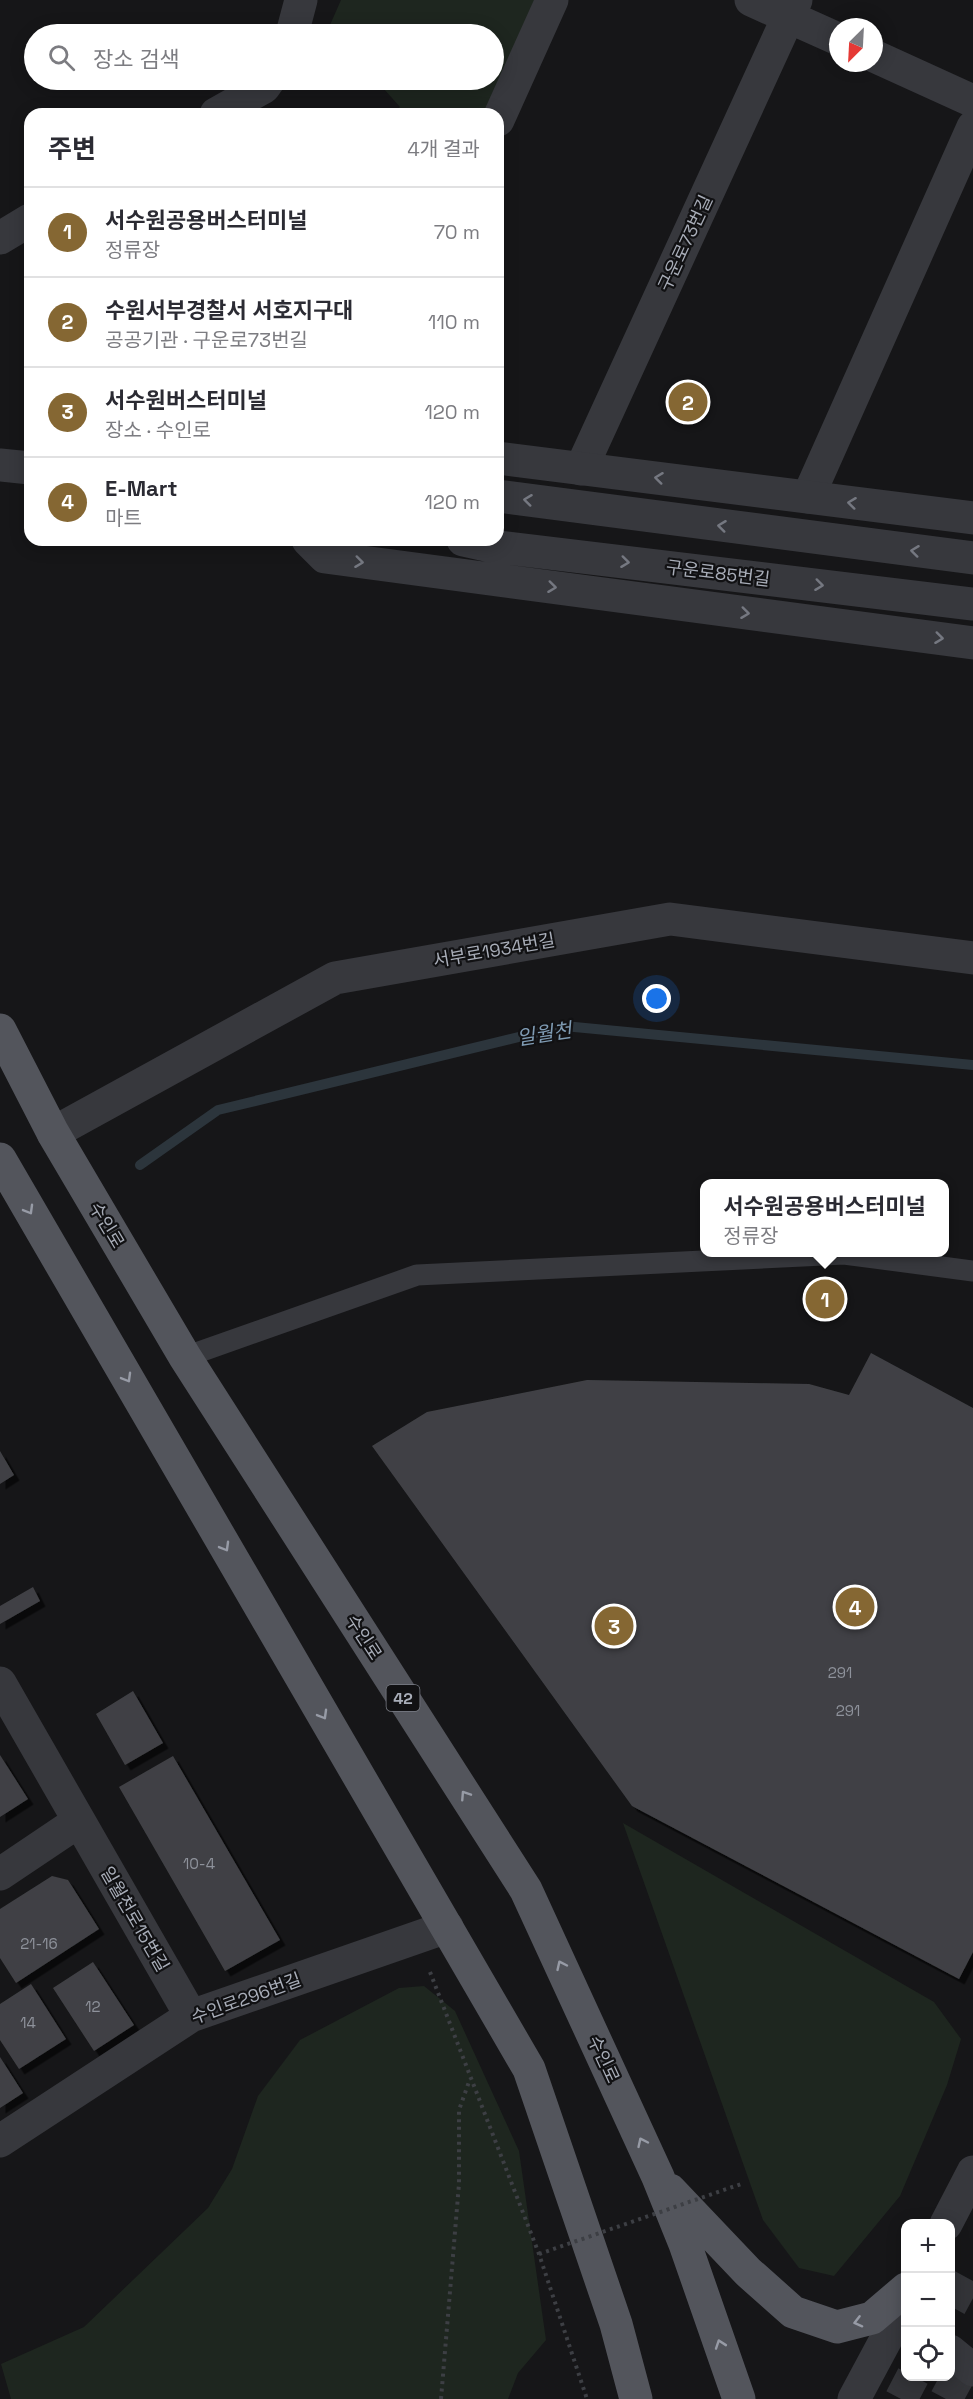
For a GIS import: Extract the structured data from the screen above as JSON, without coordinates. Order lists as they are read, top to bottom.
{
  "streets": {
    "main road": ["수인로", "42"],
    "street": [
      "구운로73번길",
      "구운로85번길",
      "서부로1934번길",
      "일월천로15번길",
      "수인로296번길"
    ]
  },
  "crossings": [
    ["서부로1934번길", "수인로"],
    ["일월천로15번길", "수인로296번길"]
  ],
  "water": ["일월천"],
  "house_numbers": [
    "291",
    "291",
    "10-4",
    "21-16",
    "12",
    "14"
  ],
  "north": "bottom left",
  "page": {
    "search": "장소 검색",
    "heading": ["주변", "4개 결과"],
    "list": [
      {
        "mark": "1",
        "name": "서수원공용버스터미널",
        "note": "정류장",
        "value": "70 m"
      },
      {
        "mark": "2",
        "name": "수원서부경찰서 서호지구대",
        "note": "공공기관 · 구운로73번길",
        "value": "110 m"
      },
      {
        "mark": "3",
        "name": "서수원버스터미널",
        "note": "장소 · 수인로",
        "value": "120 m"
      },
      {
        "mark": "4",
        "name": "E-Mart",
        "note": "마트",
        "value": "120 m"
      }
    ],
    "pins": [
      "2",
      "1",
      "4",
      "3"
    ],
    "popup": ["서수원공용버스터미널", "정류장"],
    "map_buttons": ["+", "−"]
  }
}
